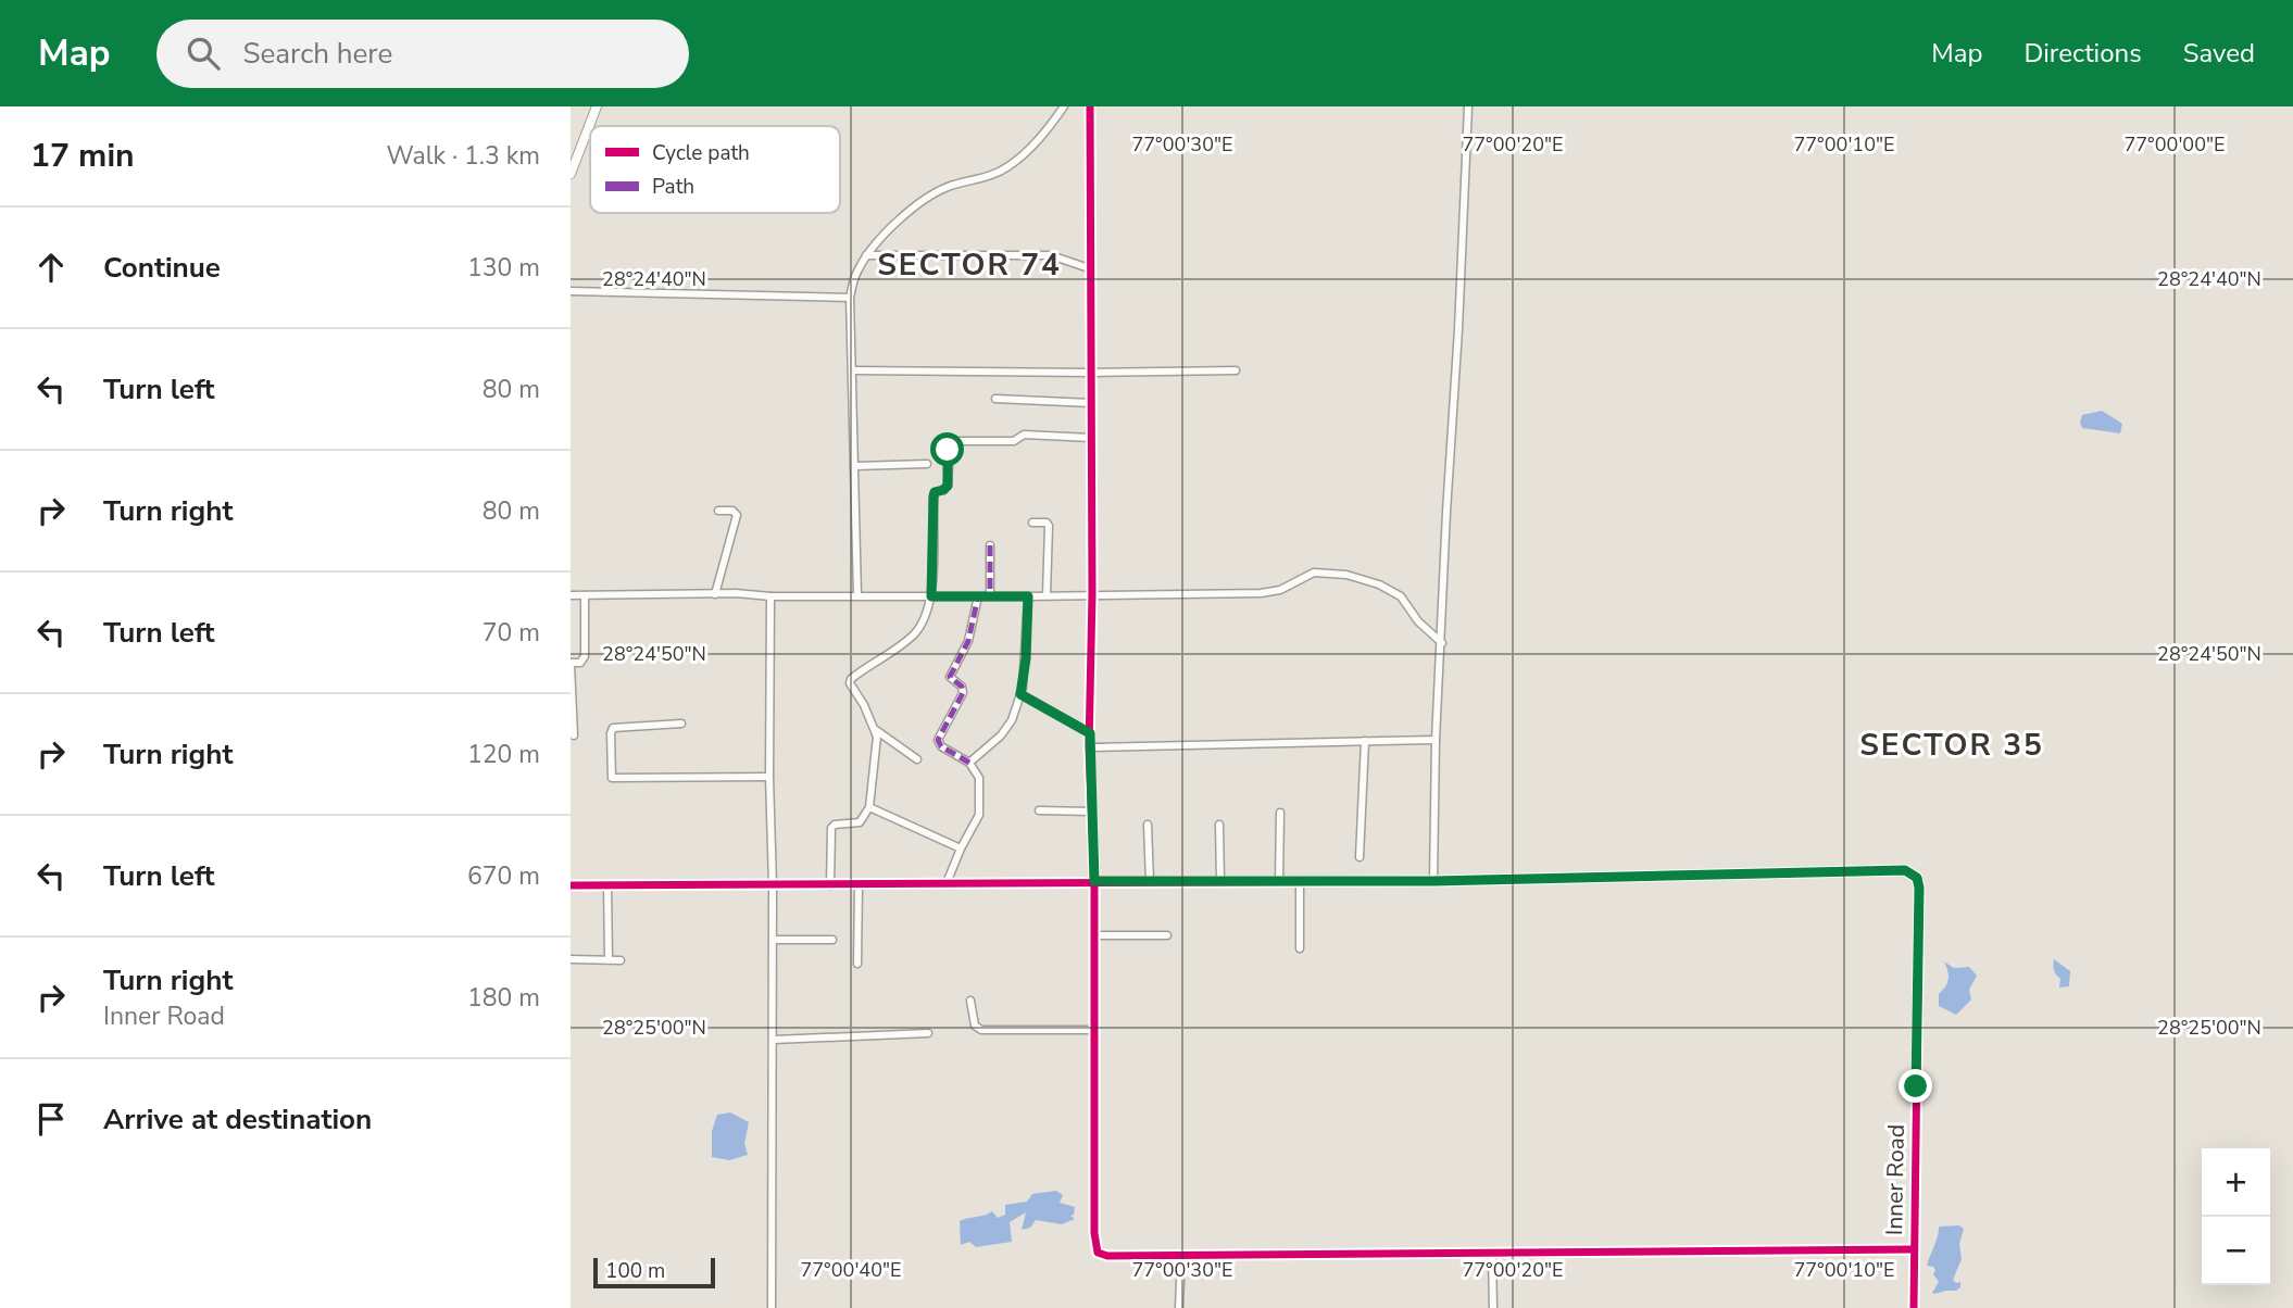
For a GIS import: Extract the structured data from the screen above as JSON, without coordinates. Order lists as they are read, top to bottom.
{
  "streets": {
    "street": ["Inner Road"]
  },
  "districts": ["SECTOR 74", "SECTOR 35"],
  "legend": ["Cycle path", "Path"],
  "scale_bar": "100 m",
  "page": {
    "header": "Map",
    "search": "Search here",
    "nav": ["Map", "Directions", "Saved"],
    "heading": ["17 min", "Walk · 1.3 km"],
    "list": [
      ["Continue", "130 m"],
      ["Turn left", "80 m"],
      ["Turn right", "80 m"],
      ["Turn left", "70 m"],
      ["Turn right", "120 m"],
      ["Turn left", "670 m"],
      ["Turn right", "Inner Road", "180 m"],
      "Arrive at destination"
    ],
    "map_buttons": ["+", "−"],
    "scale": "100 m"
  },
  "coordinates": [
    "77°00'30\"E",
    "77°00'20\"E",
    "77°00'10\"E",
    "77°00'00\"E",
    "28°24'40\"N",
    "28°24'50\"N",
    "28°25'00\"N",
    "77°00'40\"E"
  ]
}
